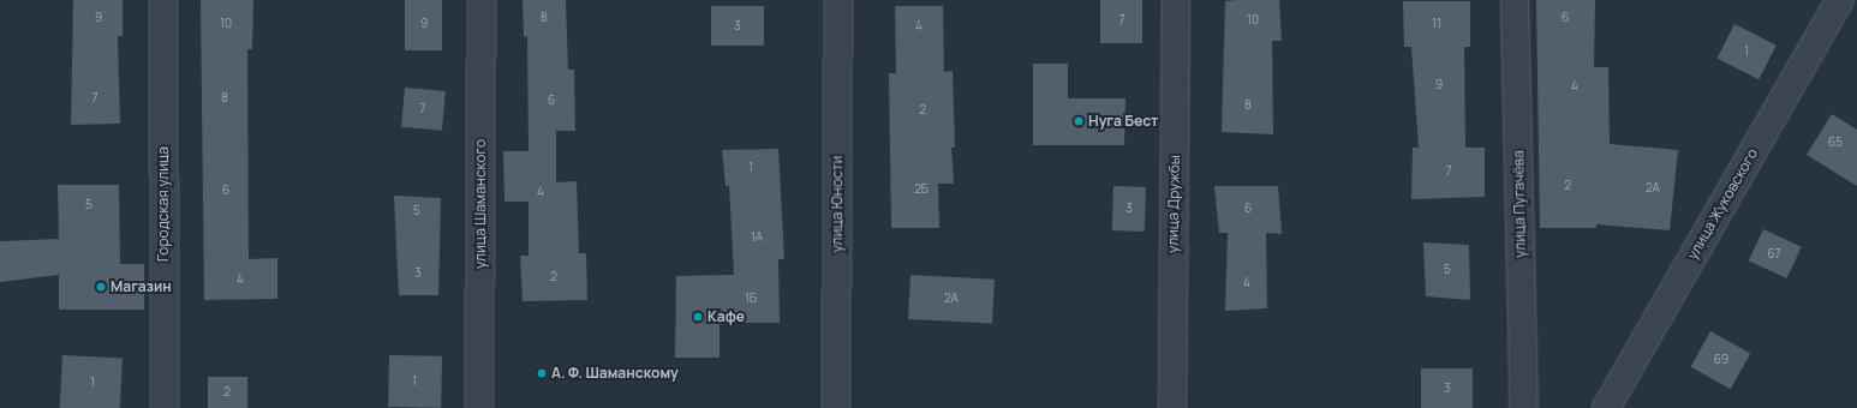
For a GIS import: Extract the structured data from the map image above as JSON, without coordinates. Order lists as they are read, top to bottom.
{
  "streets": {
    "street": [
      "Городская улица",
      "улица Шаманского",
      "улица Юности",
      "улица Дружбы",
      "улица Пугачёва",
      "улица Жуковского"
    ]
  },
  "places": [
    "Нуга Бест",
    "Магазин",
    "Кафе",
    "А. Ф. Шаманскому"
  ],
  "house_numbers": [
    "9",
    "8",
    "6",
    "7",
    "10",
    "10",
    "9",
    "11",
    "3",
    "4",
    "1",
    "9",
    "4",
    "7",
    "8",
    "6",
    "8",
    "7",
    "2",
    "65",
    "1",
    "7",
    "2",
    "2А",
    "2Б",
    "6",
    "4",
    "5",
    "3",
    "6",
    "5",
    "1А",
    "67",
    "5",
    "3",
    "2",
    "4",
    "4",
    "1Б",
    "2А",
    "69",
    "1",
    "1",
    "3",
    "2"
  ]
}
